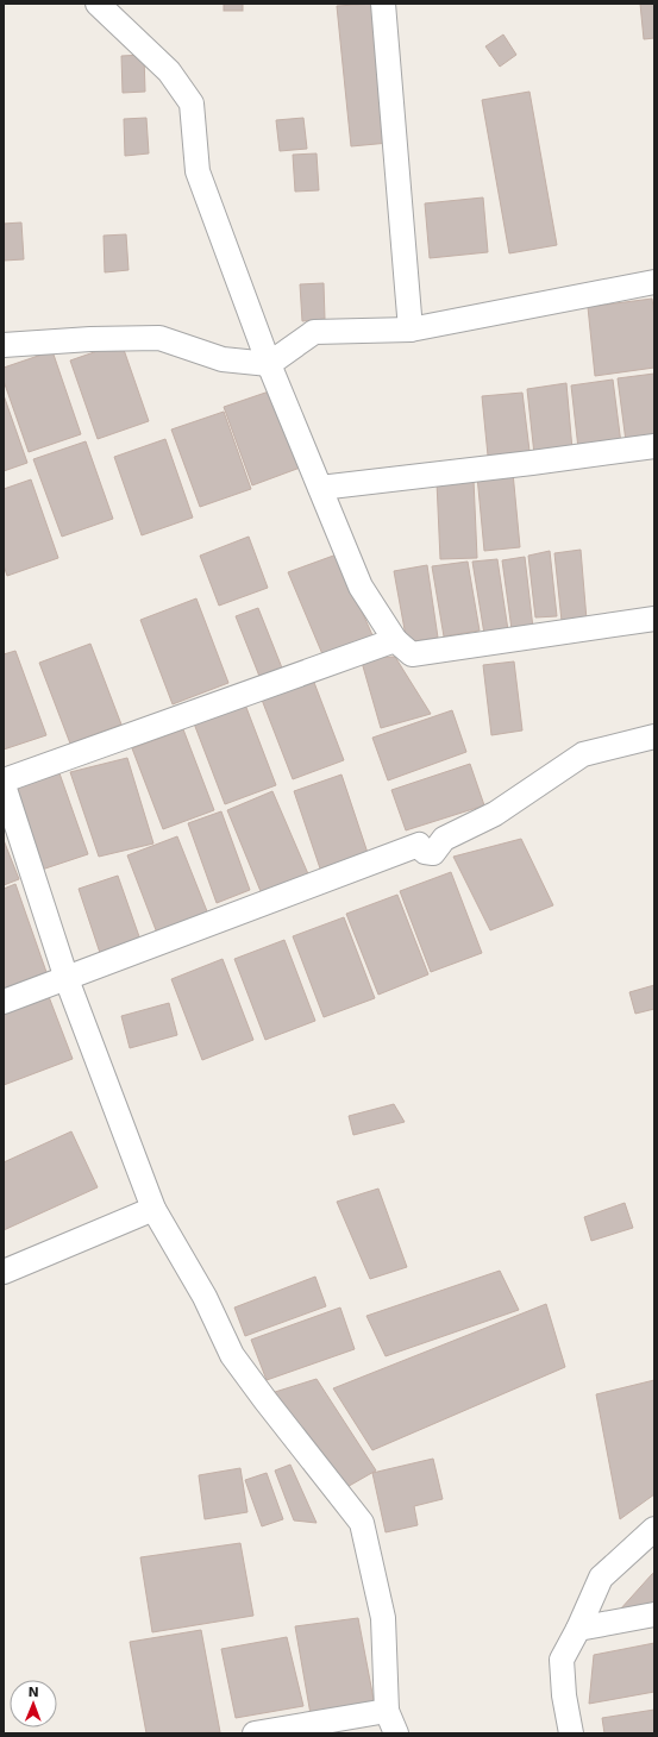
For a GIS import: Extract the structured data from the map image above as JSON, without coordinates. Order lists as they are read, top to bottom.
{
  "north": "top"
}
